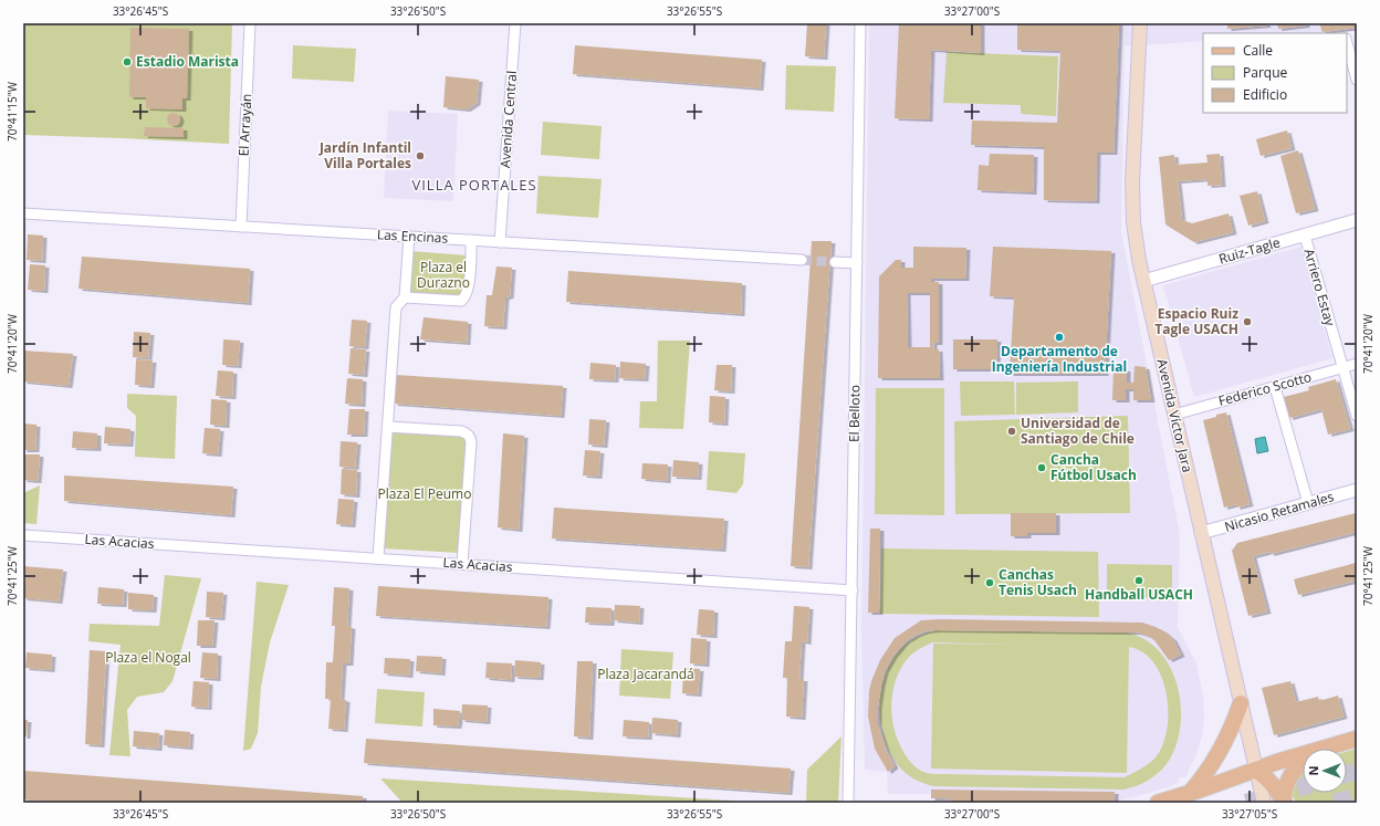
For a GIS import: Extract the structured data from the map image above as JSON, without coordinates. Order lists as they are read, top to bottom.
{
  "streets": {
    "main road": ["Avenida Víctor Jara"],
    "street": [
      "Avenida Central",
      "El Arrayán",
      "Las Encinas",
      "Ruiz-Tagle",
      "Arriero Estay",
      "Federico Scotto",
      "El Belloto",
      "Nicasio Retamales",
      "Las Acacias"
    ]
  },
  "crossings": [
    ["Avenida Central", "Las Encinas"],
    ["El Arrayán", "Las Encinas"],
    ["Ruiz-Tagle", "Arriero Estay"],
    ["Ruiz-Tagle", "Avenida Víctor Jara"],
    ["Arriero Estay", "Federico Scotto"],
    ["Federico Scotto", "Avenida Víctor Jara"],
    ["El Belloto", "Las Acacias"],
    ["Avenida Víctor Jara", "Nicasio Retamales"]
  ],
  "districts": ["VILLA PORTALES"],
  "parks": [
    "Plaza el Durazno",
    "Plaza El Peumo",
    "Plaza el Nogal",
    "Plaza Jacarandá"
  ],
  "places": [
    "Estadio Marista",
    "Jardín Infantil Villa Portales",
    "Espacio Ruiz Tagle USACH",
    "Departamento de Ingeniería Industrial",
    "Universidad de Santiago de Chile",
    "Cancha Fútbol Usach",
    "Handball USACH",
    "Canchas Tenis Usach"
  ],
  "legend": ["Calle", "Parque", "Edificio"],
  "north": "left",
  "coordinates": [
    "33°26'45\"S",
    "33°26'50\"S",
    "33°26'55\"S",
    "33°27'00\"S",
    "70°41'15\"W",
    "70°41'20\"W",
    "70°41'25\"W",
    "33°27'05\"S"
  ]
}
